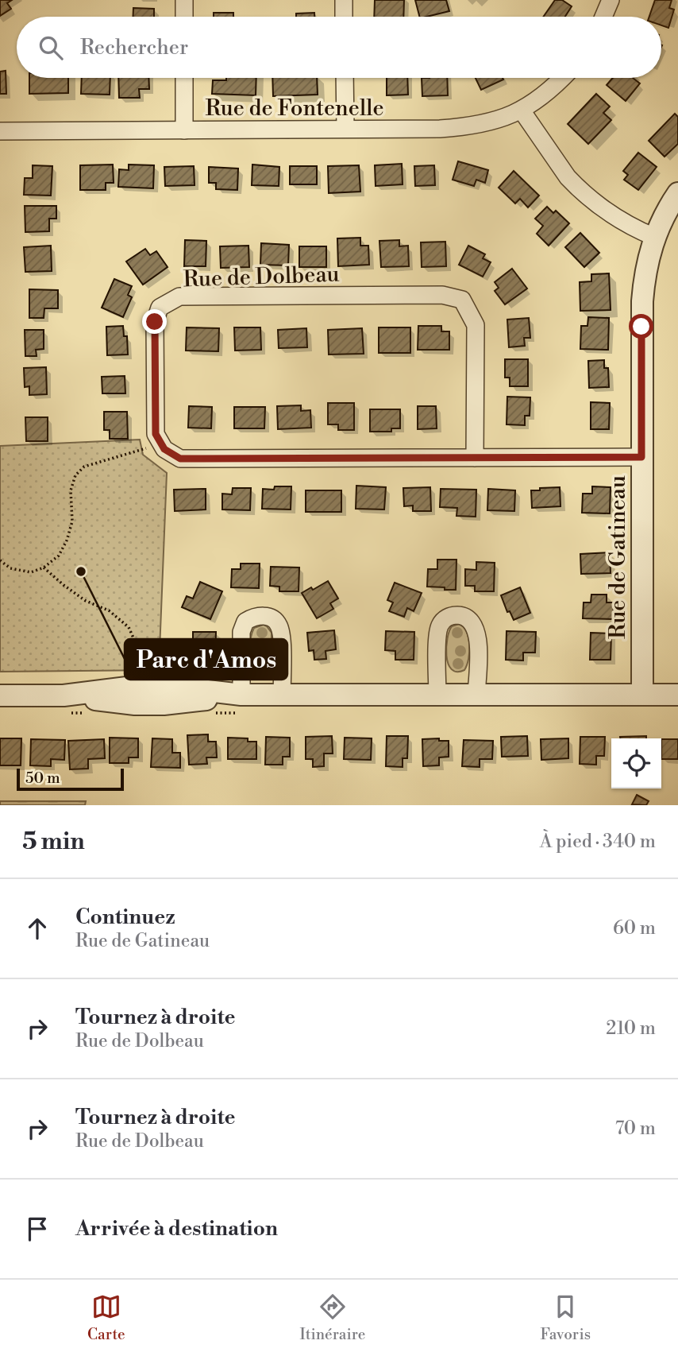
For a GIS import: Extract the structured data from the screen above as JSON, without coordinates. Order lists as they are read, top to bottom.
{
  "streets": {
    "street": ["Rue de Fontenelle", "Rue de Dolbeau", "Rue de Gatineau"]
  },
  "places": ["Parc d'Amos"],
  "scale_bar": "50 m",
  "page": {
    "search": "Rechercher",
    "scale": "50 m",
    "heading": ["5 min", "À pied · 340 m"],
    "list": [
      ["Continuez", "Rue de Gatineau", "60 m"],
      ["Tournez à droite", "Rue de Dolbeau", "210 m"],
      ["Tournez à droite", "Rue de Dolbeau", "70 m"],
      "Arrivée à destination"
    ],
    "nav": ["Carte", "Itinéraire", "Favoris"]
  }
}
